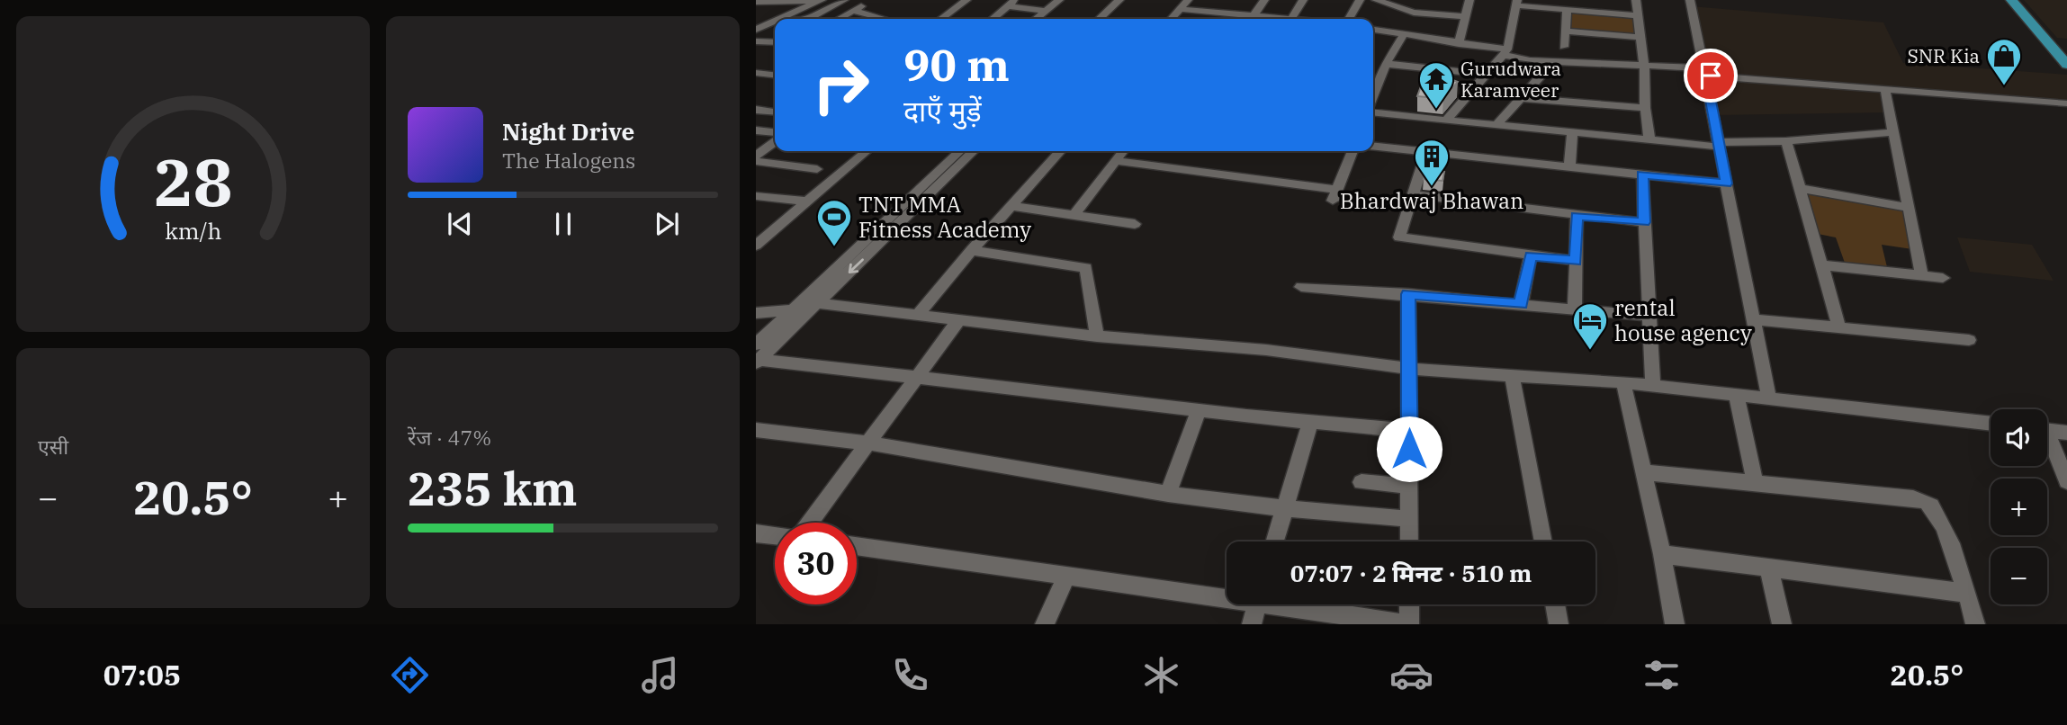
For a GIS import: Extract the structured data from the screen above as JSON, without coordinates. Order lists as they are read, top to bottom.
{
  "places": {
    "shop": ["SNR Kia"],
    "temple": ["Gurudwara Karamveer"],
    "building": ["Bhardwaj Bhawan"],
    "sports": ["TNT MMA Fitness Academy"],
    "hotel": ["rental house agency"]
  },
  "page": {
    "turn": ["90 m", "दाएँ मुड़ें"],
    "song": ["Night Drive", "The Halogens"],
    "tile": [
      "एसी",
      ["रेंज · 47%", "235 km"]
    ],
    "map_buttons": ["+", "−"],
    "heat": ["−", "20.5°", "+"],
    "limit": "30",
    "trip": "07:07 · 2 मिनट · 510 m",
    "tabs": ["07:05", "20.5°"],
    "gauge": ["28", "km/h"]
  }
}
